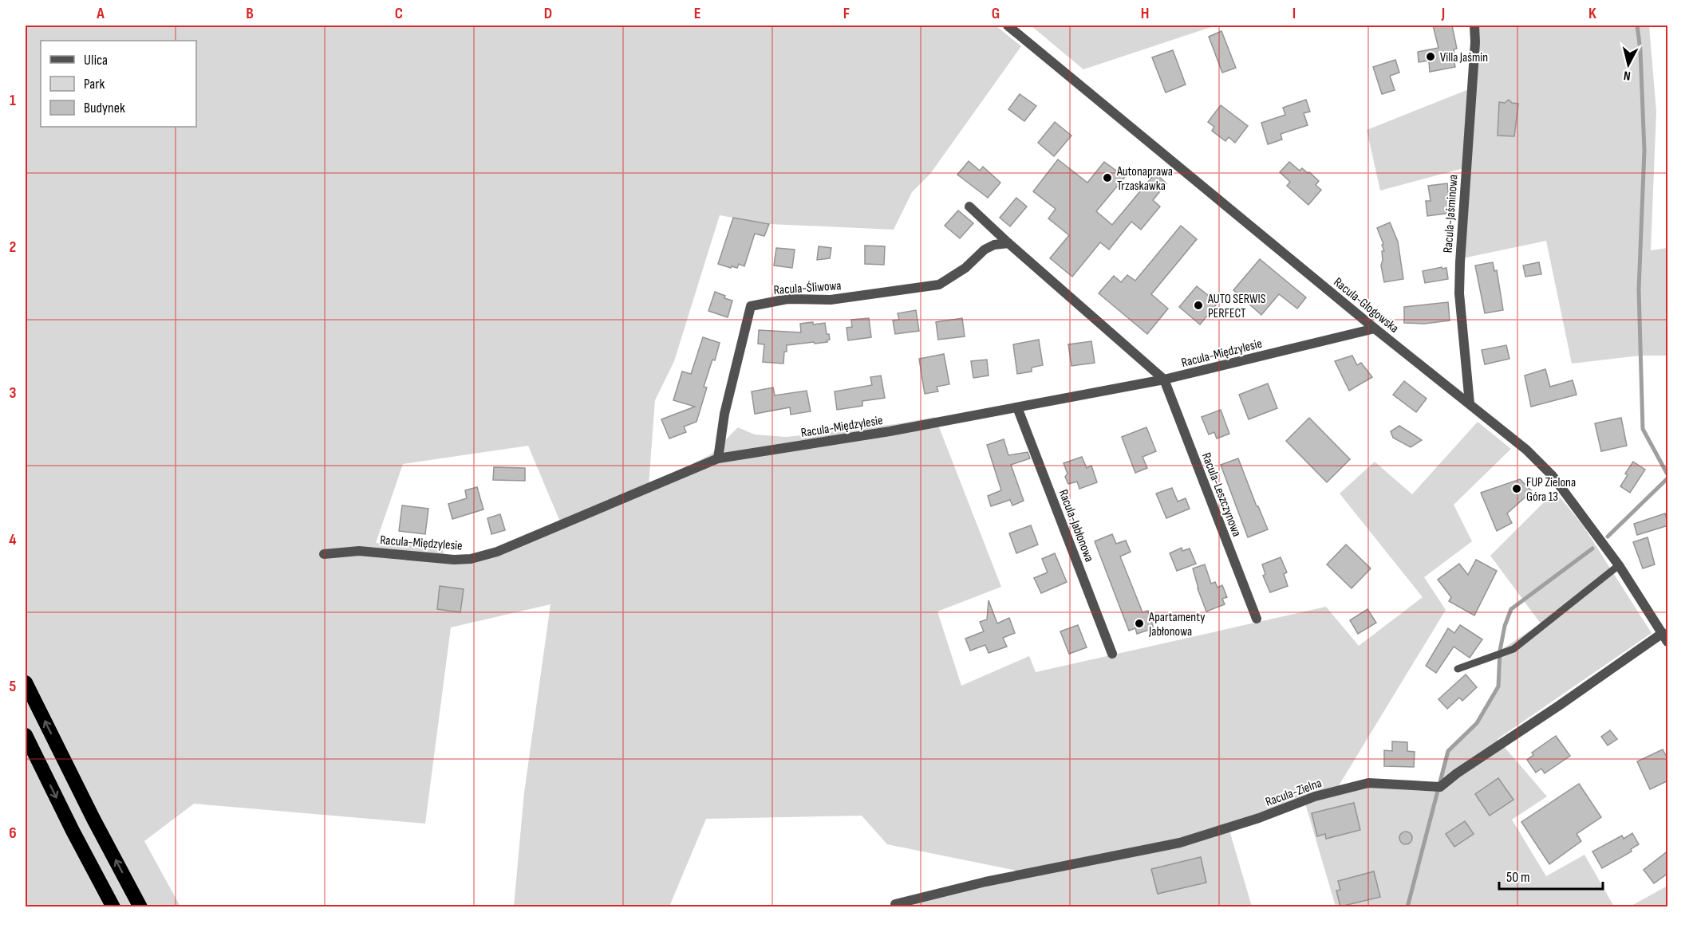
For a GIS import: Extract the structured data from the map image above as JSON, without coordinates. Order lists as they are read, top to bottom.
{
  "streets": {
    "street": [
      "Racula-Jaśminowa",
      "Racula-Śliwowa",
      "Racula-Głogowska",
      "Racula-Międzylesie",
      "Racula-Leszczynowa",
      "Racula-Jabłonowa",
      "Racula-Zielna"
    ]
  },
  "crossings": [
    ["Racula-Jaśminowa", "Racula-Głogowska"],
    ["Racula-Śliwowa", "Racula-Międzylesie"],
    ["Racula-Głogowska", "Racula-Międzylesie"],
    ["Racula-Głogowska", "Racula-Zielna"],
    ["Racula-Międzylesie", "Racula-Leszczynowa"],
    ["Racula-Międzylesie", "Racula-Jabłonowa"]
  ],
  "places": [
    "Villa Jaśmin",
    "Autonaprawa Trzaskawka",
    "AUTO SERWIS PERFECT",
    "FUP Zielona Góra 13",
    "Apartamenty Jabłonowa"
  ],
  "legend": ["Ulica", "Park", "Budynek"],
  "scale_bar": "50 m",
  "north": "bottom",
  "grid": {
    "columns": [
      "A",
      "B",
      "C",
      "D",
      "E",
      "F",
      "G",
      "H",
      "I",
      "J",
      "K"
    ],
    "rows": [
      "1",
      "2",
      "3",
      "4",
      "5",
      "6"
    ]
  }
}
